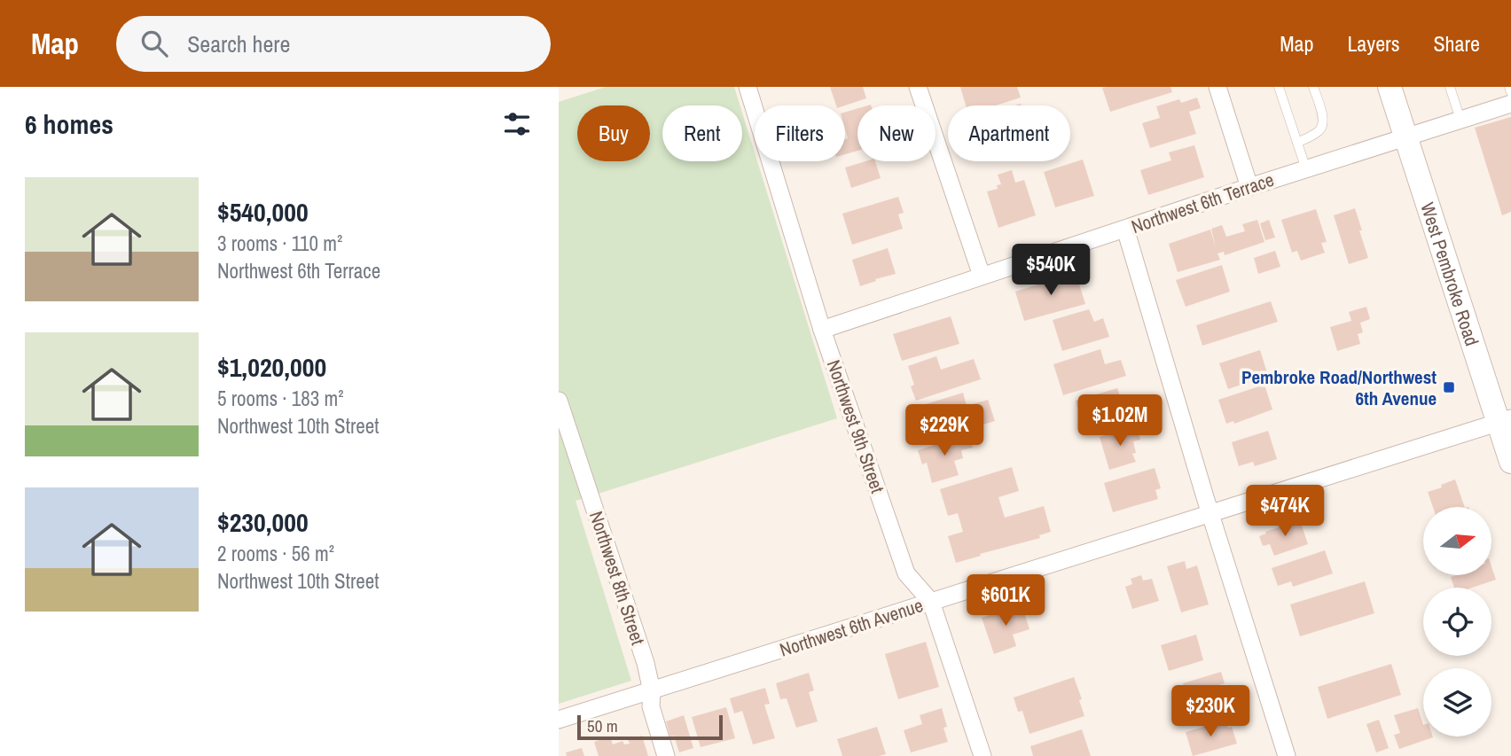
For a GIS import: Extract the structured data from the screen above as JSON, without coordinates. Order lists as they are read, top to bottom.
{
  "streets": {
    "main road": ["West Pembroke Road"],
    "street": [
      "Northwest 6th Terrace",
      "Northwest 9th Street",
      "Northwest 8th Street",
      "Northwest 6th Avenue"
    ]
  },
  "crossings": [
    ["Northwest 6th Terrace", "West Pembroke Road"],
    ["Northwest 6th Terrace", "Northwest 9th Street"],
    ["West Pembroke Road", "Northwest 6th Avenue"],
    ["Northwest 9th Street", "Northwest 6th Avenue"],
    ["Northwest 8th Street", "Northwest 6th Avenue"]
  ],
  "places": {
    "transit": ["Pembroke Road/Northwest 6th Avenue"]
  },
  "scale_bar": "50 m",
  "north": "right",
  "page": {
    "header": "Map",
    "search": "Search here",
    "nav": ["Map", "Layers", "Share"],
    "heading": "6 homes",
    "chip": [
      "Buy",
      "Rent",
      "Filters",
      "New",
      "Apartment"
    ],
    "list": [
      {
        "name": "$540,000",
        "note": "3 rooms · 110 m² · Northwest 6th Terrace"
      },
      {
        "name": "$1,020,000",
        "note": "5 rooms · 183 m² · Northwest 10th Street"
      },
      {
        "name": "$230,000",
        "note": "2 rooms · 56 m² · Northwest 10th Street"
      }
    ],
    "price": [
      "$540K",
      "$1.02M",
      "$229K",
      "$474K",
      "$601K",
      "$230K"
    ],
    "scale": "50 m"
  }
}
